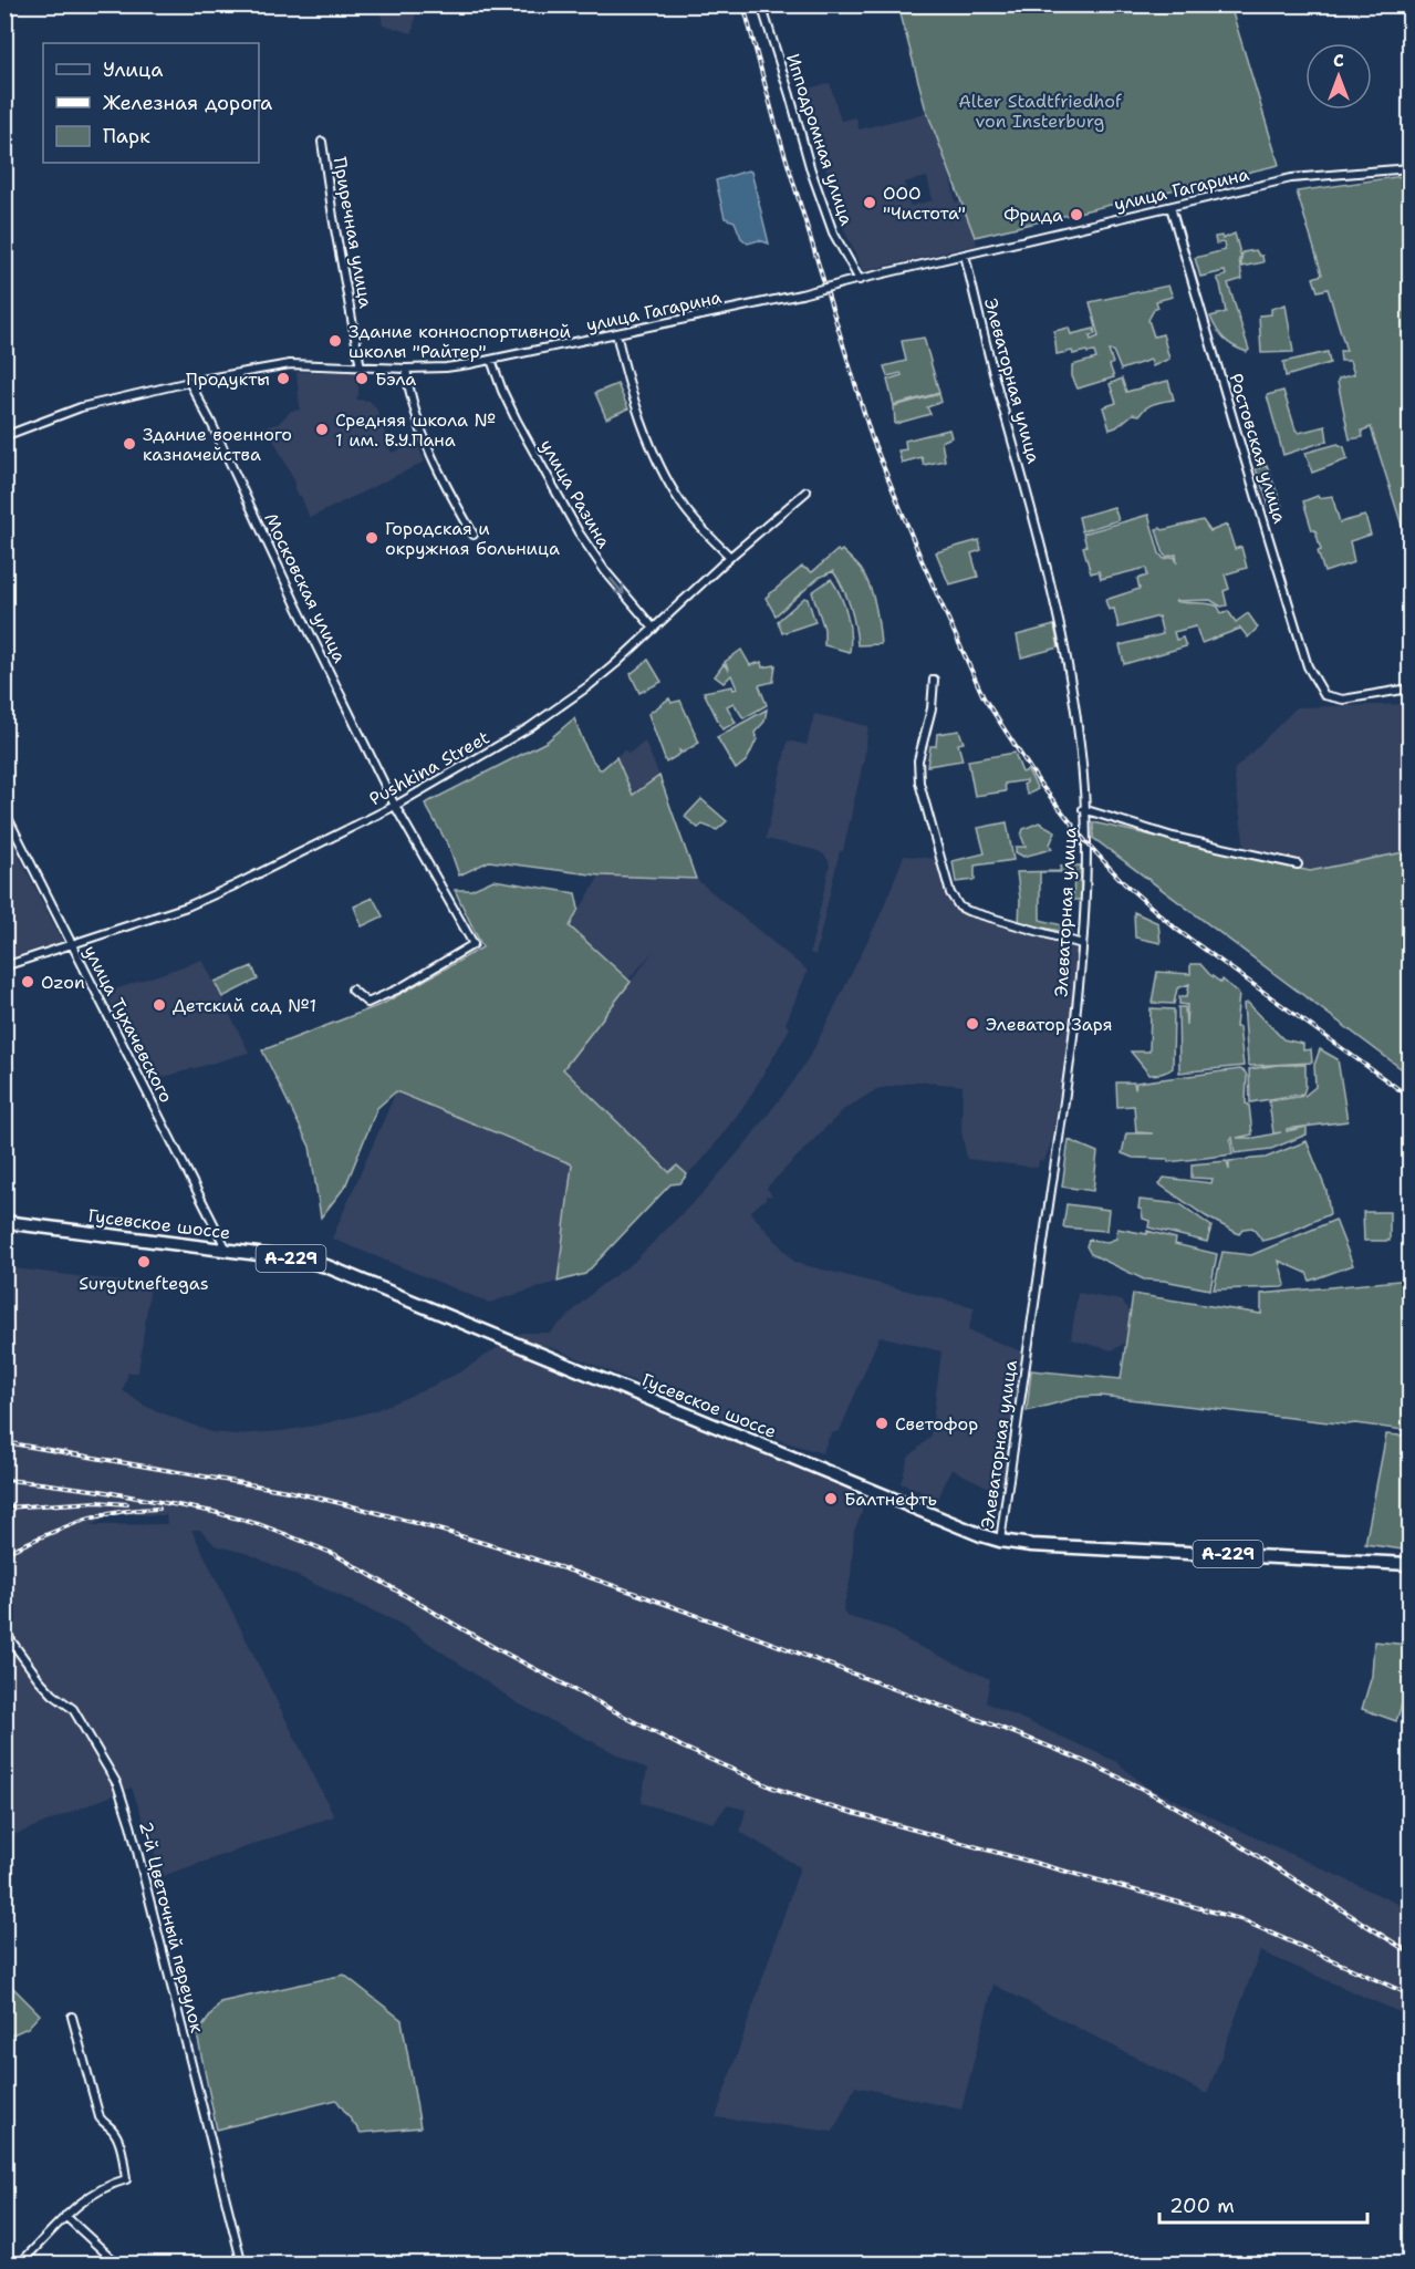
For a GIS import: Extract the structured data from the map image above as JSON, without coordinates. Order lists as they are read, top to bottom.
{
  "streets": {
    "highway": ["Гусевское шоссе", "А-229"],
    "street": [
      "Ипподромная улица",
      "улица Гагарина",
      "Приречная улица",
      "Элеваторная улица",
      "Ростовская улица",
      "улица Разина",
      "Московская улица",
      "Pushkina Street",
      "улица Тухачевского",
      "2-й Цветочный переулок"
    ]
  },
  "crossings": [
    ["Ипподромная улица", "улица Гагарина"],
    ["улица Гагарина", "Приречная улица"],
    ["улица Гагарина", "Элеваторная улица"],
    ["улица Гагарина", "Ростовская улица"],
    ["улица Гагарина", "улица Разина"],
    ["улица Гагарина", "Московская улица"],
    ["Элеваторная улица", "Гусевское шоссе"],
    ["улица Разина", "Pushkina Street"],
    ["Московская улица", "Pushkina Street"],
    ["Pushkina Street", "улица Тухачевского"],
    ["улица Тухачевского", "Гусевское шоссе"]
  ],
  "one_way": ["улица Разина"],
  "parks": ["Alter Stadtfriedhof von Insterburg"],
  "places": [
    "ООО \"Чистота\"",
    "Фрида",
    "Здание конноспортивной школы \"Райтер\"",
    "Продукты",
    "Бэла",
    "Средняя школа № 1 им. В.У.Пана",
    "Здание военного казначейства",
    "Городская и окружная больница",
    "Ozon",
    "Детский сад №1",
    "Элеватор Заря",
    "Surgutneftegas",
    "Светофор",
    "Балтнефть"
  ],
  "legend": ["Улица", "Железная дорога", "Парк"],
  "scale_bar": "200 m",
  "north": "top"
}
